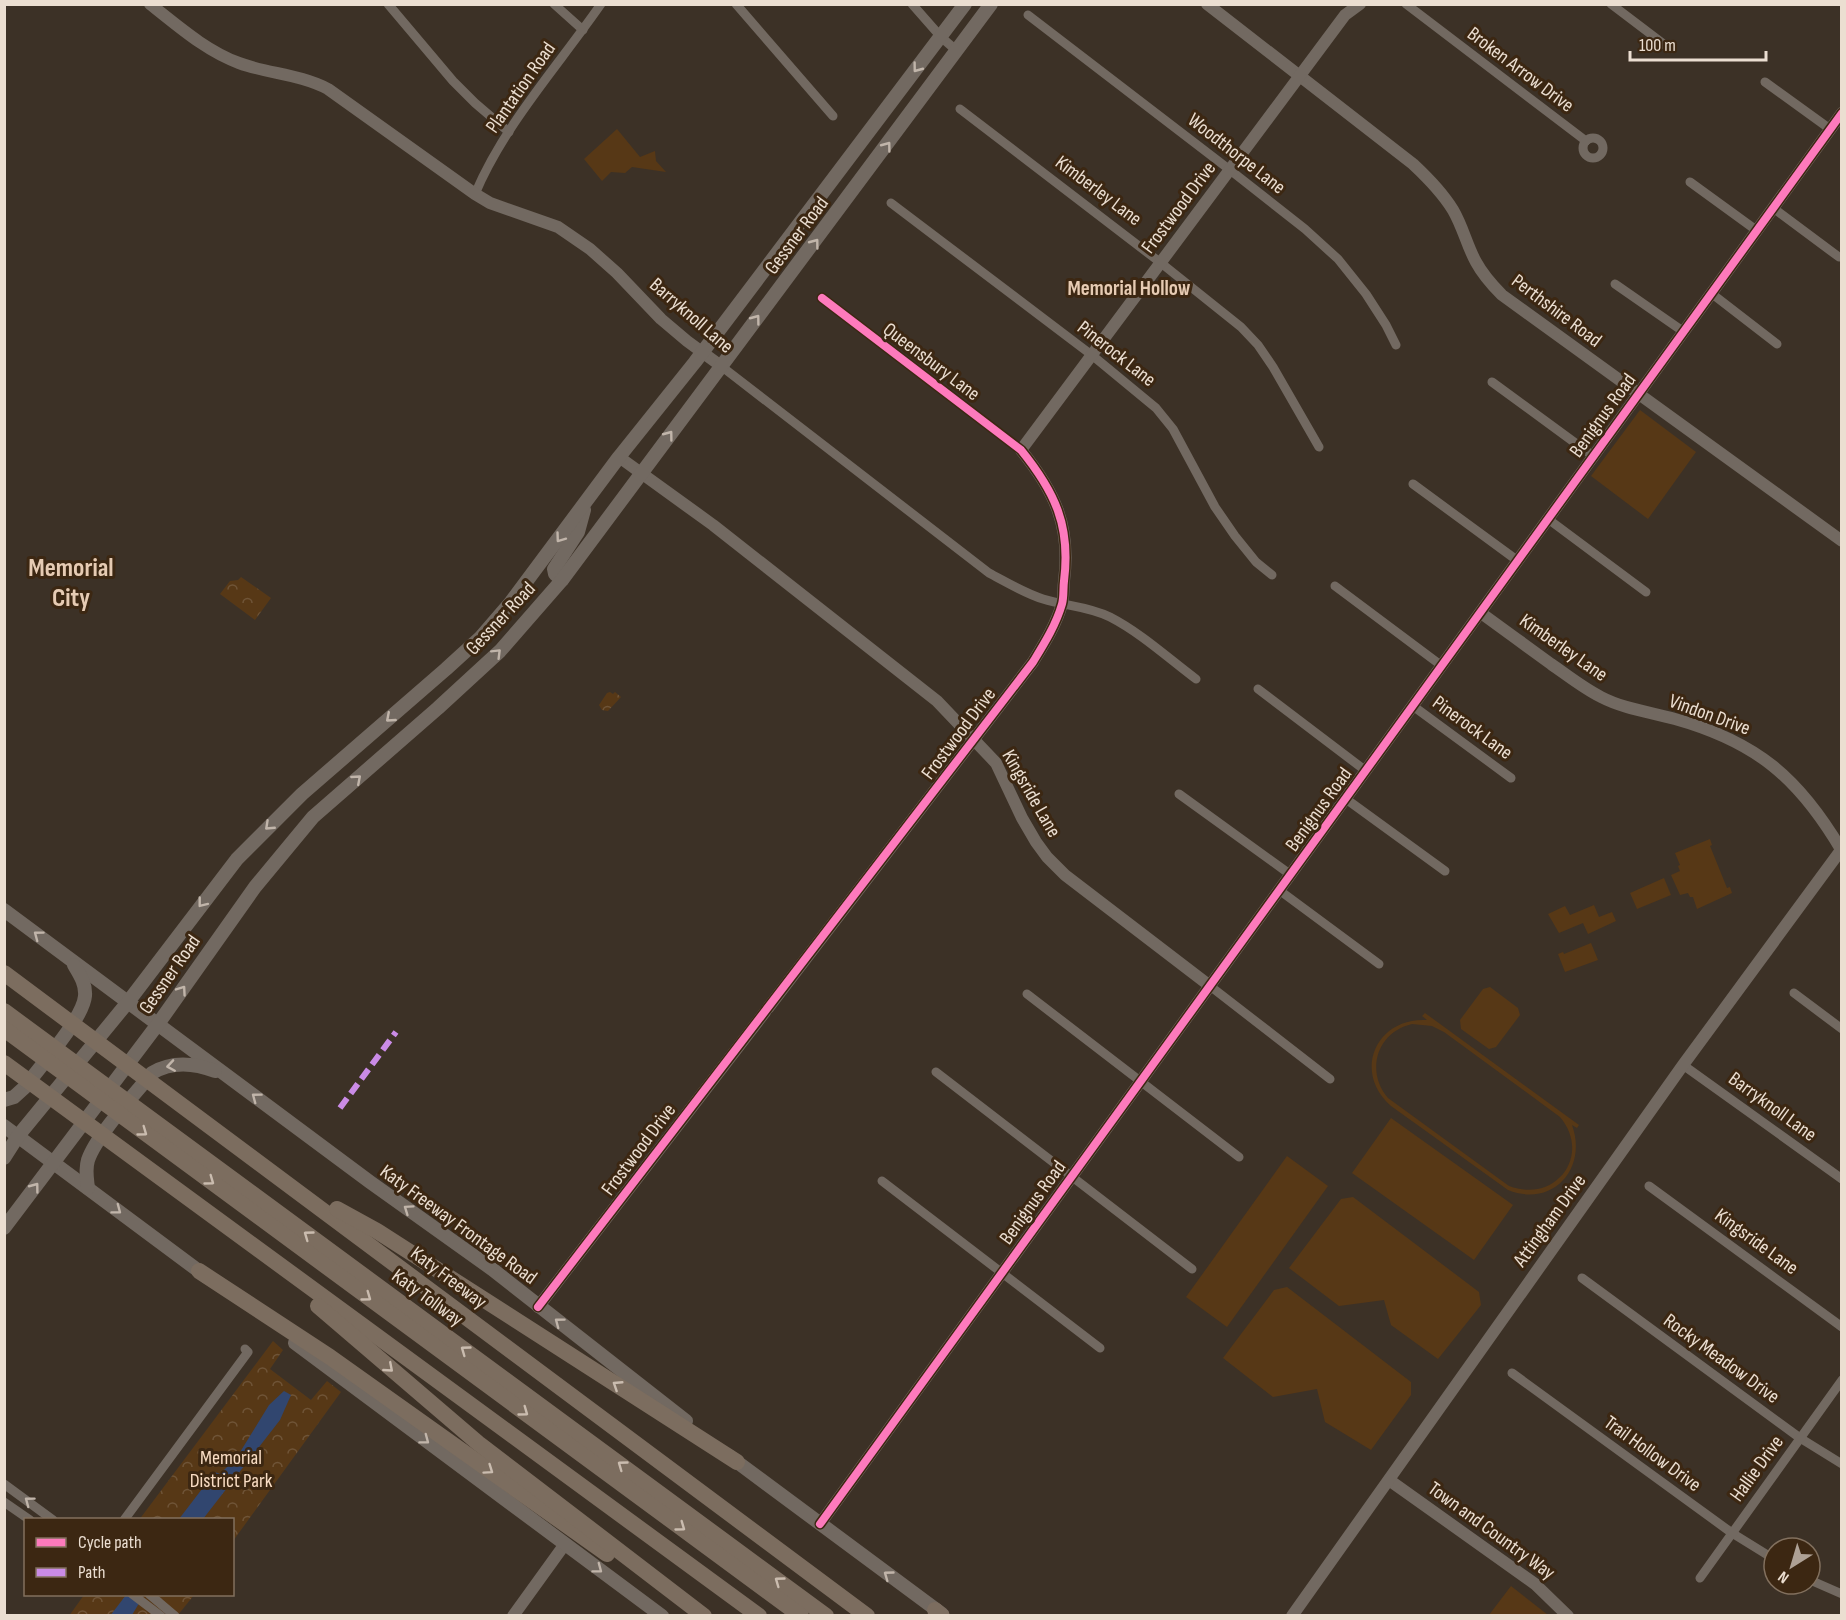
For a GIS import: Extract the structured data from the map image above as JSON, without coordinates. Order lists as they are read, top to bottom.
{
  "streets": {
    "highway": ["Katy Freeway", "Katy Tollway"],
    "main road": ["Gessner Road", "Katy Freeway Frontage Road"],
    "street": [
      "Broken Arrow Drive",
      "Plantation Road",
      "Woodthorpe Lane",
      "Kimberley Lane",
      "Frostwood Drive",
      "Perthshire Road",
      "Barryknoll Lane",
      "Pinerock Lane",
      "Queensbury Lane",
      "Benignus Road",
      "Vindon Drive",
      "Kingsride Lane",
      "Attingham Drive",
      "Rocky Meadow Drive",
      "Trail Hollow Drive",
      "Hallie Drive",
      "Town and Country Way"
    ]
  },
  "crossings": [
    ["Plantation Road", "Barryknoll Lane"],
    ["Woodthorpe Lane", "Frostwood Drive"],
    ["Kimberley Lane", "Frostwood Drive"],
    ["Kimberley Lane", "Benignus Road"],
    ["Kimberley Lane", "Vindon Drive"],
    ["Frostwood Drive", "Perthshire Road"],
    ["Frostwood Drive", "Barryknoll Lane"],
    ["Frostwood Drive", "Pinerock Lane"],
    ["Frostwood Drive", "Queensbury Lane"],
    ["Frostwood Drive", "Kingsride Lane"],
    ["Frostwood Drive", "Katy Freeway Frontage Road"],
    ["Gessner Road", "Barryknoll Lane"],
    ["Gessner Road", "Kingsride Lane"],
    ["Gessner Road", "Katy Freeway Frontage Road"],
    ["Perthshire Road", "Benignus Road"],
    ["Barryknoll Lane", "Attingham Drive"],
    ["Pinerock Lane", "Benignus Road"],
    ["Benignus Road", "Kingsride Lane"],
    ["Benignus Road", "Katy Freeway Frontage Road"],
    ["Vindon Drive", "Attingham Drive"],
    ["Attingham Drive", "Town and Country Way"],
    ["Rocky Meadow Drive", "Hallie Drive"],
    ["Trail Hollow Drive", "Hallie Drive"]
  ],
  "one_way": ["Katy Freeway Frontage Road"],
  "districts": ["Memorial Hollow", "Memorial City"],
  "parks": ["Memorial District Park"],
  "legend": ["Cycle path", "Path"],
  "scale_bar": "100 m",
  "north": "bottom left"
}
